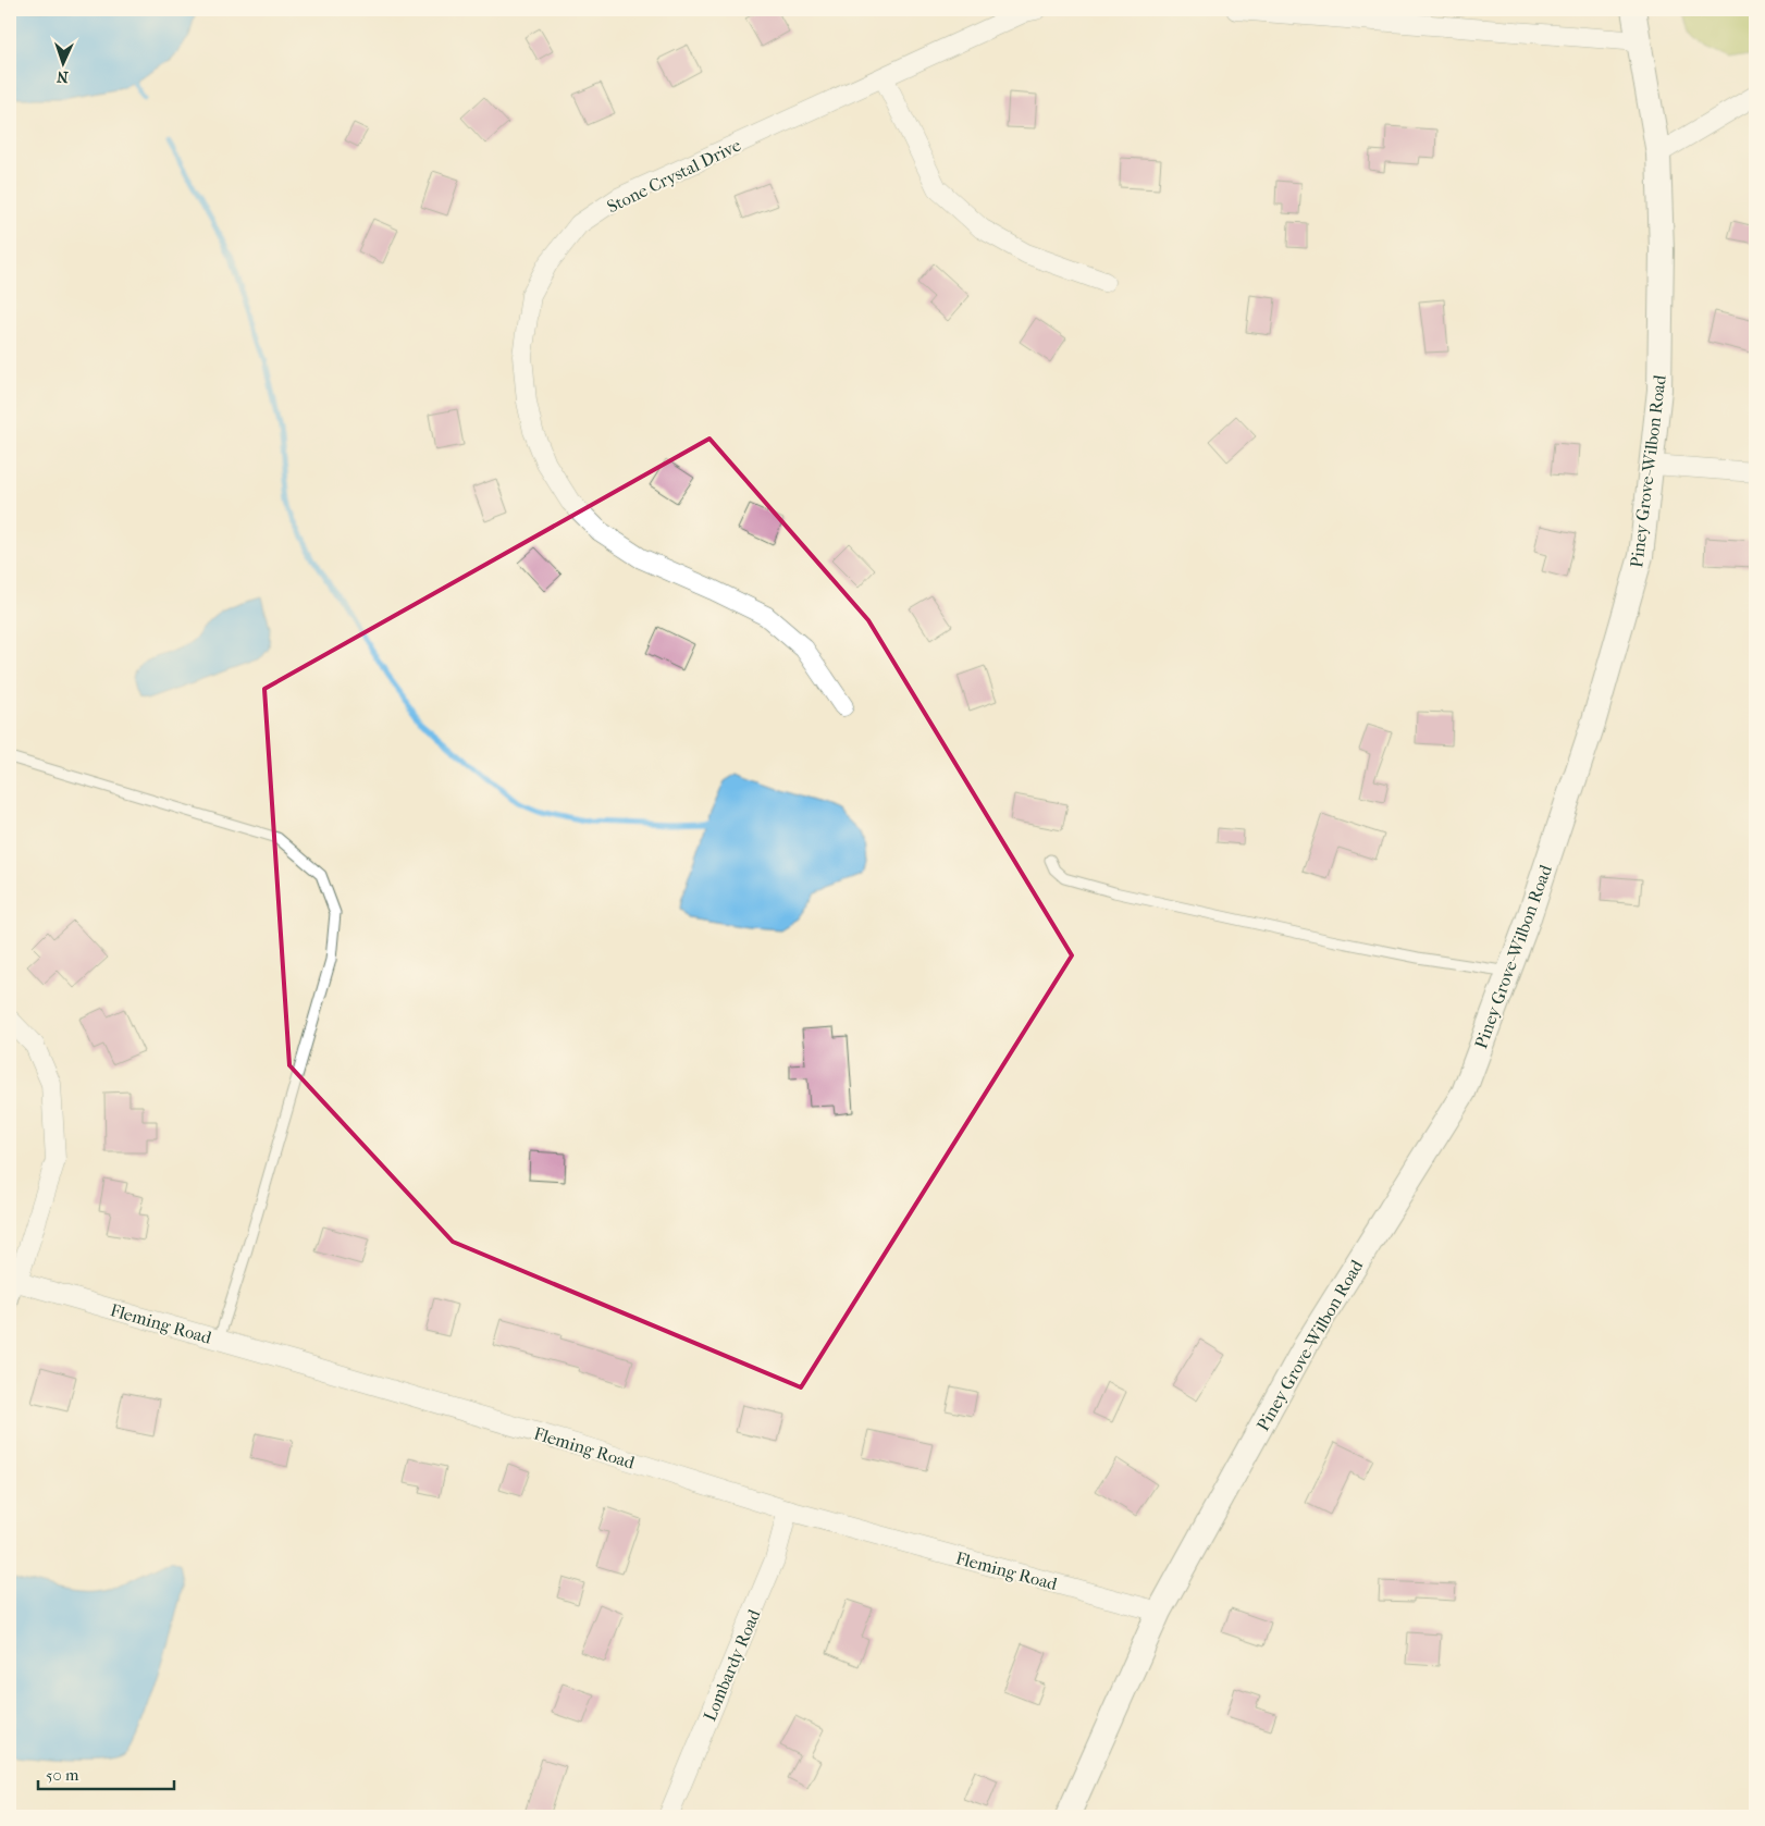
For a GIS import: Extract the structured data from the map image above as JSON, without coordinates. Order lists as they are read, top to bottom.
{
  "streets": {
    "street": [
      "Stone Crystal Drive",
      "Piney Grove-Wilbon Road",
      "Fleming Road",
      "Lombardy Road"
    ]
  },
  "crossings": [
    ["Piney Grove-Wilbon Road", "Fleming Road"],
    ["Fleming Road", "Lombardy Road"]
  ],
  "scale_bar": "50 m",
  "north": "bottom"
}
